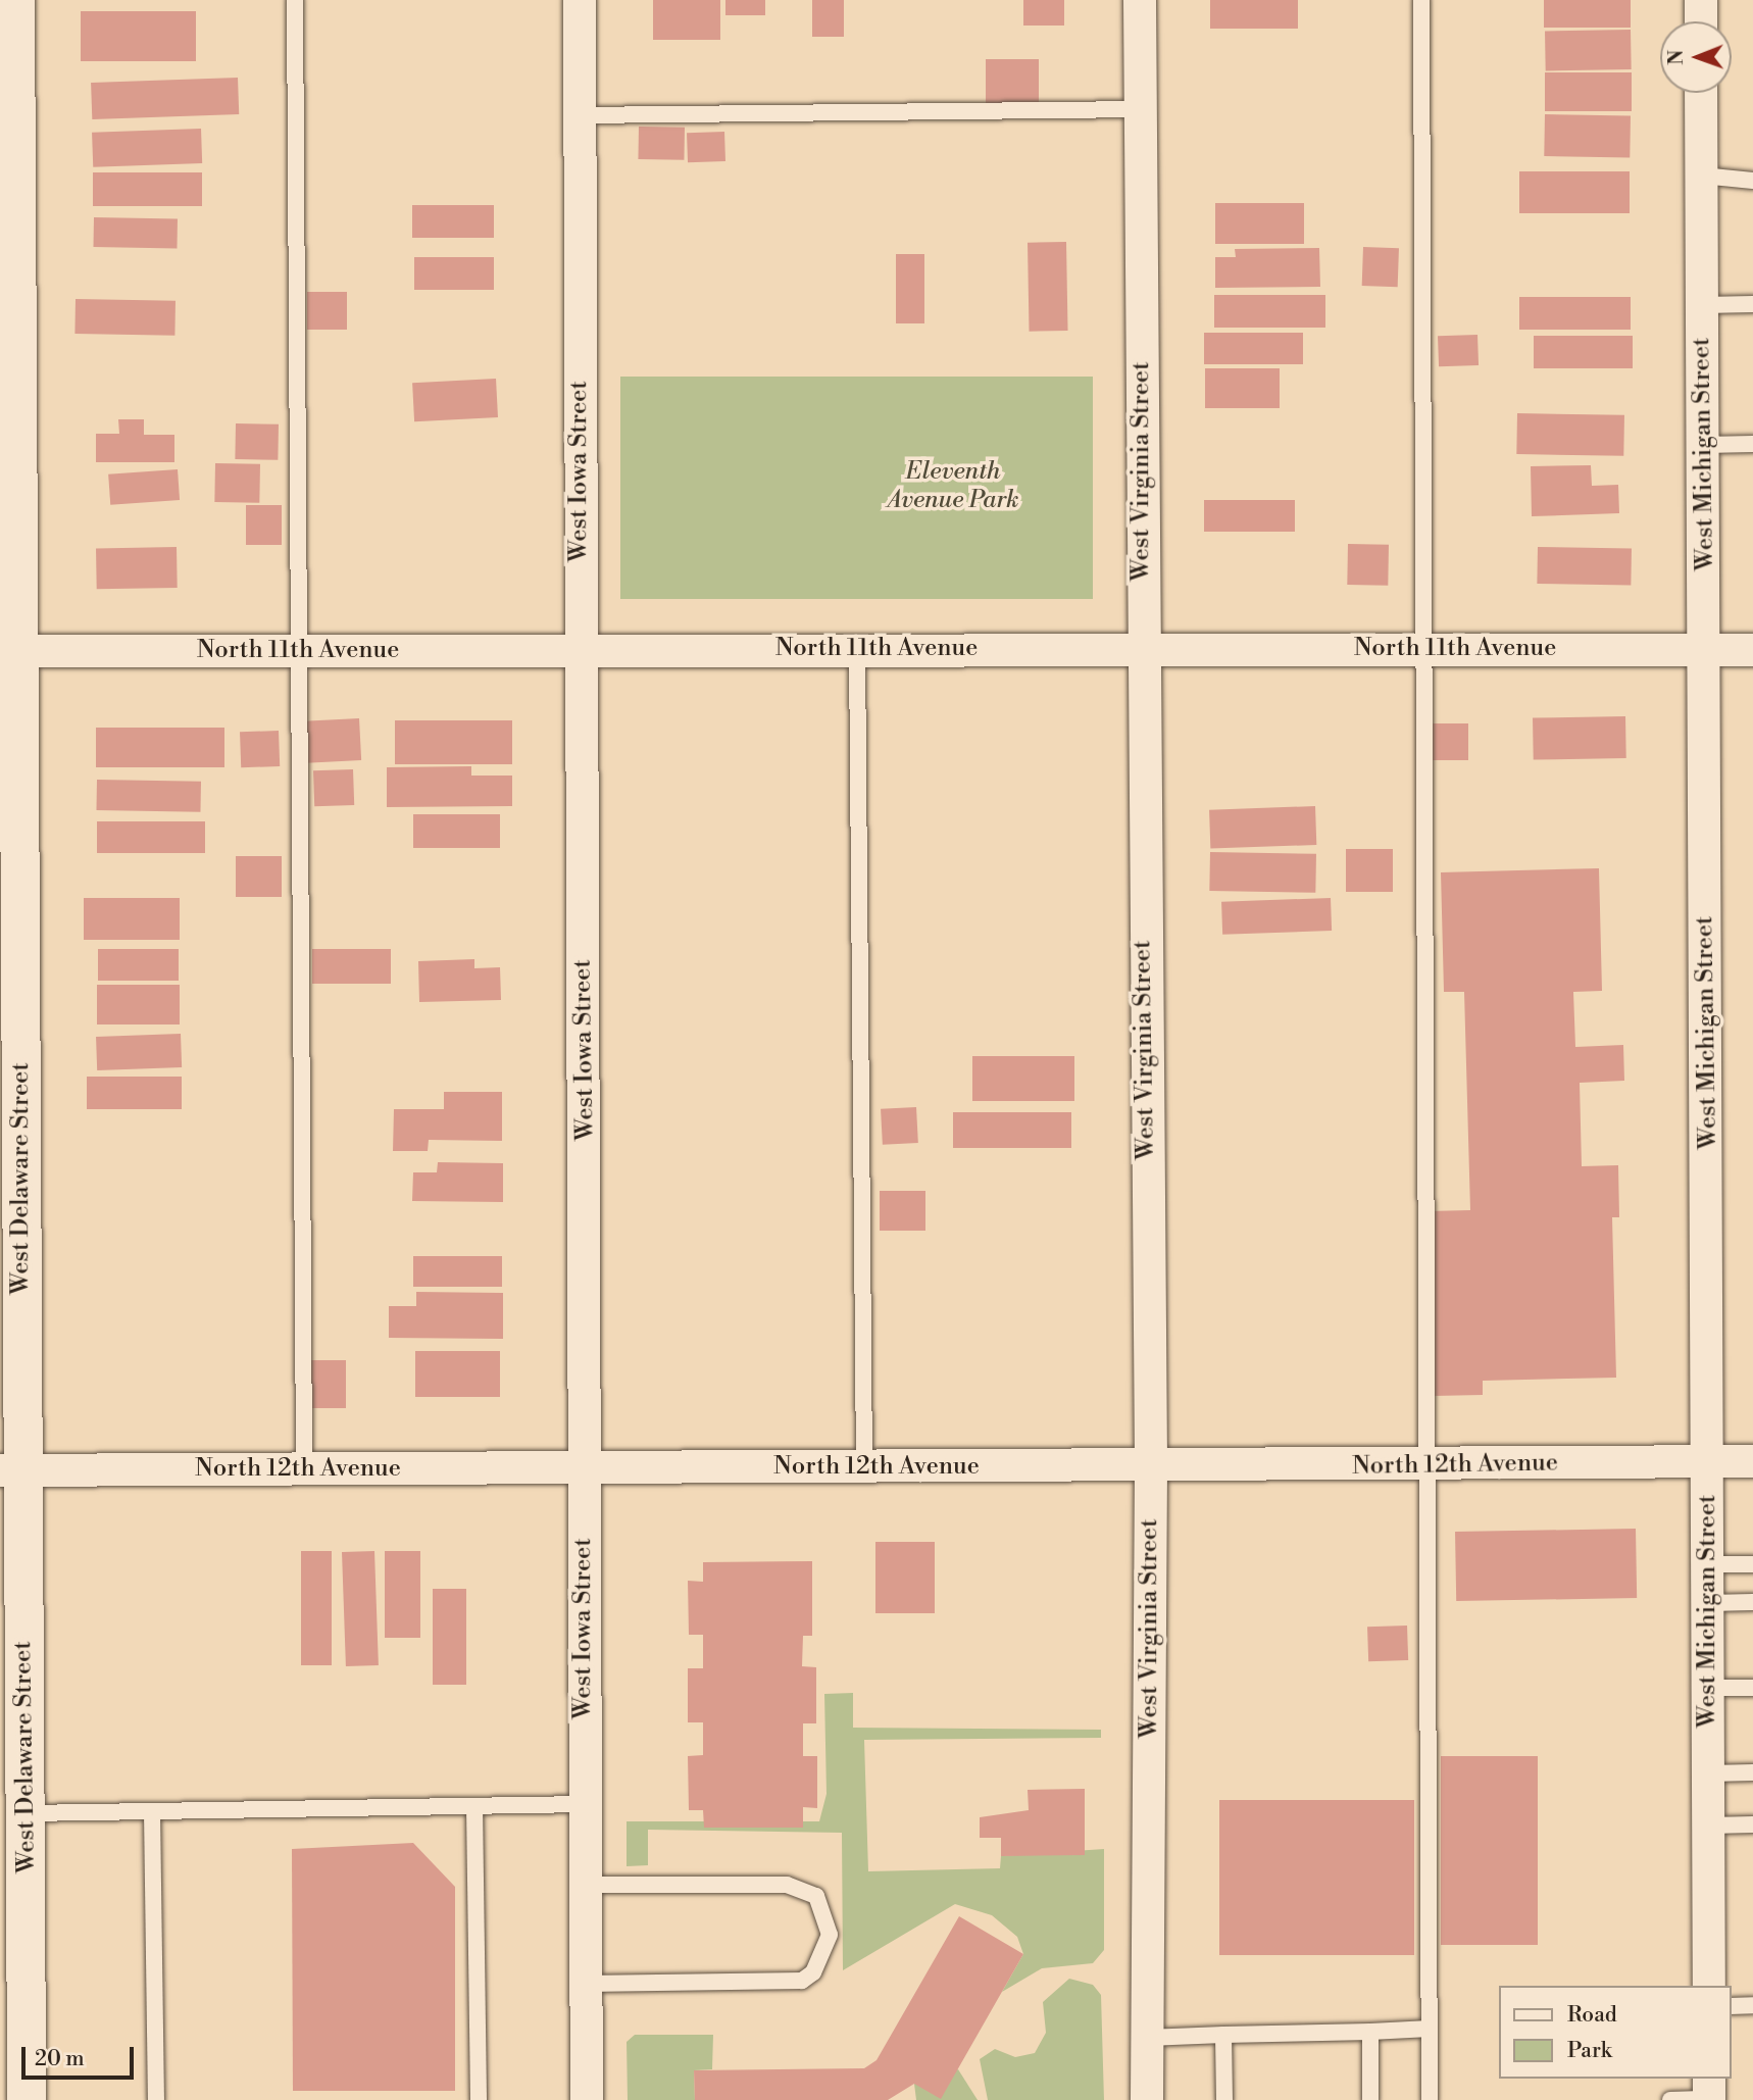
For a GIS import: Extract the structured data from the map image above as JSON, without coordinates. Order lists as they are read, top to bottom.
{
  "streets": {
    "main road": ["West Delaware Street"],
    "street": [
      "West Michigan Street",
      "West Iowa Street",
      "West Virginia Street",
      "North 11th Avenue",
      "North 12th Avenue"
    ]
  },
  "crossings": [
    ["West Michigan Street", "North 11th Avenue"],
    ["West Michigan Street", "North 12th Avenue"],
    ["West Iowa Street", "North 11th Avenue"],
    ["West Iowa Street", "North 12th Avenue"],
    ["West Virginia Street", "North 11th Avenue"],
    ["West Virginia Street", "North 12th Avenue"],
    ["North 11th Avenue", "West Delaware Street"],
    ["West Delaware Street", "North 12th Avenue"]
  ],
  "parks": ["Eleventh Avenue Park"],
  "legend": ["Road", "Park"],
  "scale_bar": "20 m",
  "north": "left"
}
